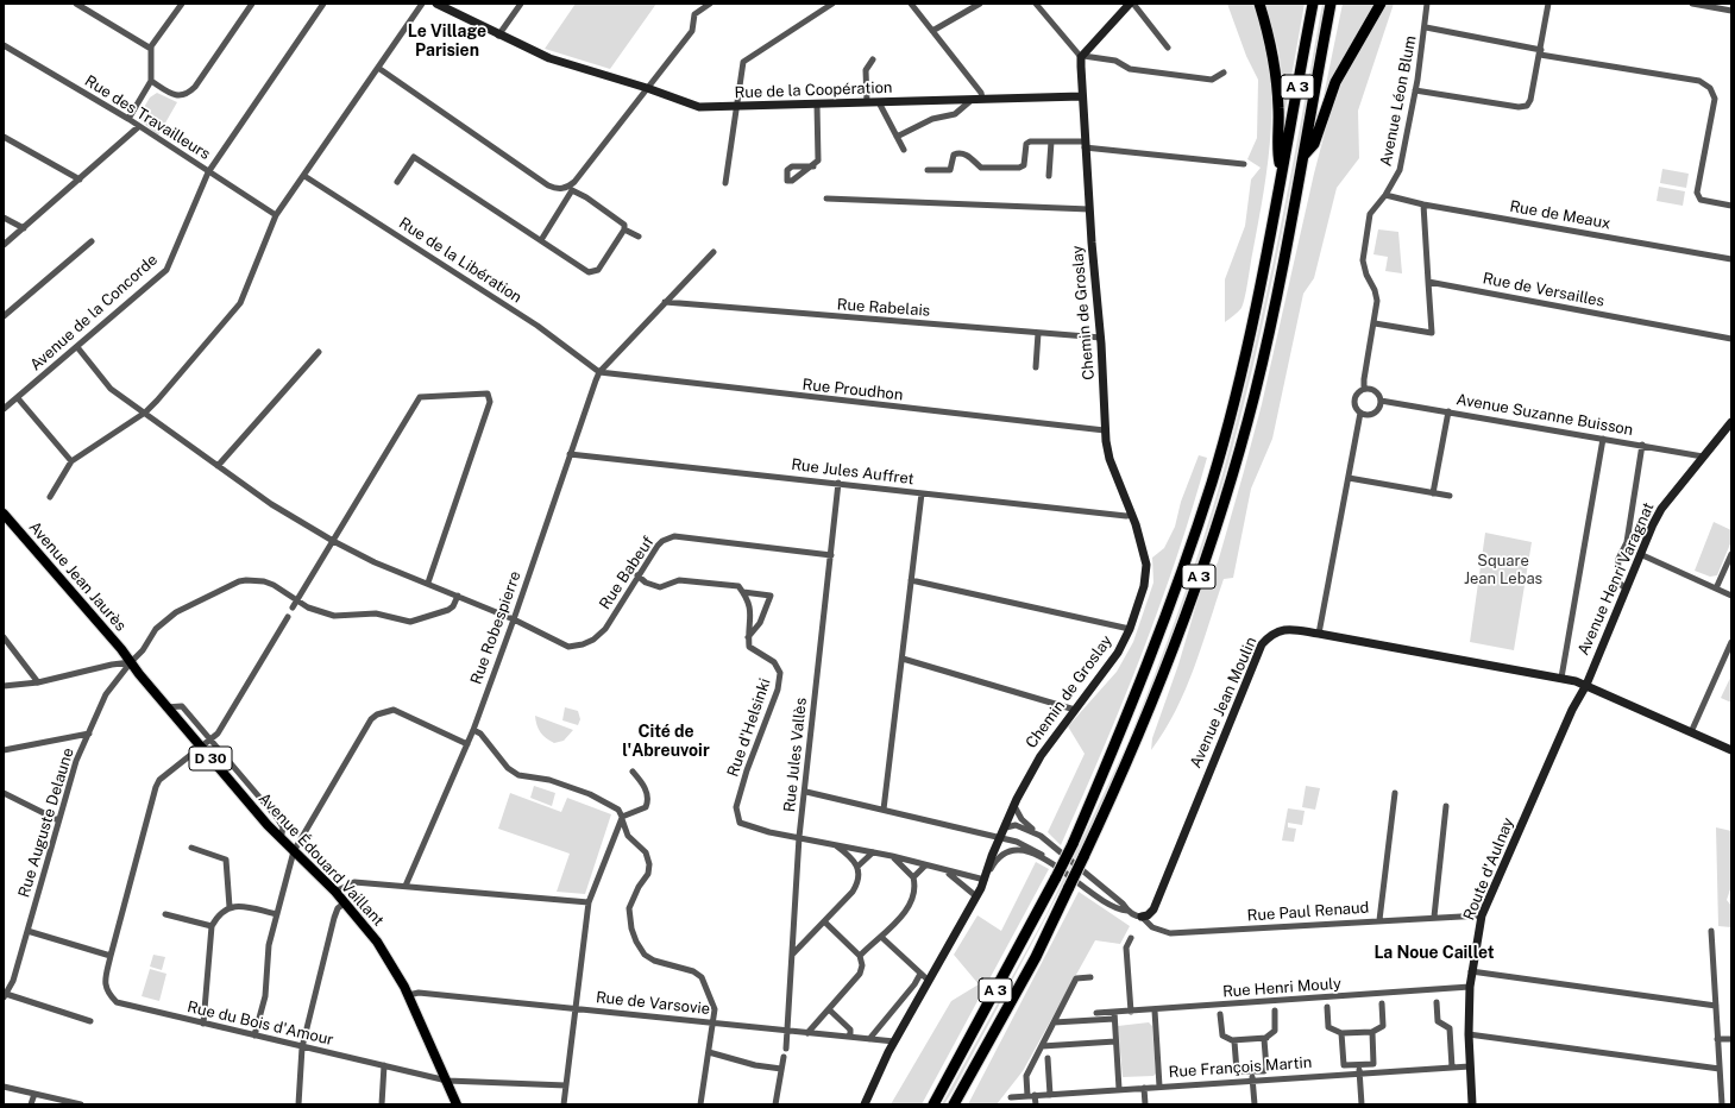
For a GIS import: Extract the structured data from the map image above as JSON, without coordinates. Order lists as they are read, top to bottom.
{
  "streets": {
    "highway": ["A 3"],
    "main road": ["Avenue Jean Jaurès", "D 30", "Avenue Édouard Vaillant"],
    "street": [
      "Rue de la Coopération",
      "Avenue Léon Blum",
      "Rue des Travailleurs",
      "Rue de Meaux",
      "Rue de la Libération",
      "Rue de Versailles",
      "Rue Rabelais",
      "Avenue de la Concorde",
      "Chemin de Groslay",
      "Rue Proudhon",
      "Avenue Suzanne Buisson",
      "Rue Jules Auffret",
      "Rue Babeuf",
      "Avenue Henri Varagnat",
      "Rue Robespierre",
      "Avenue Jean Moulin",
      "Rue d'Helsinki",
      "Rue Jules Vallès",
      "Rue Auguste Delaune",
      "Route d'Aulnay",
      "Rue Paul Renaud",
      "Rue Henri Mouly",
      "Rue de Varsovie",
      "Rue du Bois d'Amour",
      "Rue François Martin"
    ]
  },
  "crossings": [
    ["Rue de la Coopération", "Chemin de Groslay"],
    ["Avenue Léon Blum", "Rue de Meaux"],
    ["Avenue Léon Blum", "Avenue Suzanne Buisson"],
    ["Avenue Léon Blum", "Avenue Jean Moulin"],
    ["Rue des Travailleurs", "Avenue de la Concorde"],
    ["Rue de la Libération", "Rue Proudhon"],
    ["Rue de la Libération", "Rue Robespierre"],
    ["Rue Rabelais", "Chemin de Groslay"],
    ["Avenue de la Concorde", "Rue Babeuf"],
    ["Chemin de Groslay", "Rue Proudhon"],
    ["Chemin de Groslay", "Rue Jules Auffret"],
    ["Chemin de Groslay", "Rue de Varsovie"],
    ["Rue Proudhon", "Rue Robespierre"],
    ["Avenue Suzanne Buisson", "Avenue Henri Varagnat"],
    ["Rue Jules Auffret", "Rue Robespierre"],
    ["Rue Jules Auffret", "Rue Jules Vallès"],
    ["Rue Babeuf", "Rue Robespierre"],
    ["Rue Babeuf", "Rue Jules Vallès"],
    ["Rue Babeuf", "Rue Auguste Delaune"],
    ["Avenue Jean Jaurès", "Rue Auguste Delaune"],
    ["Avenue Jean Jaurès", "Avenue Édouard Vaillant"],
    ["Avenue Henri Varagnat", "Avenue Jean Moulin"],
    ["Avenue Henri Varagnat", "Route d'Aulnay"],
    ["Avenue Jean Moulin", "Route d'Aulnay"],
    ["Avenue Jean Moulin", "Rue Paul Renaud"],
    ["Rue d'Helsinki", "Rue Jules Vallès"],
    ["Rue Jules Vallès", "Rue de Varsovie"],
    ["Rue Auguste Delaune", "Avenue Édouard Vaillant"],
    ["Avenue Édouard Vaillant", "Rue de Varsovie"],
    ["Avenue Édouard Vaillant", "Rue du Bois d'Amour"],
    ["Route d'Aulnay", "Rue Paul Renaud"],
    ["Route d'Aulnay", "Rue Henri Mouly"],
    ["Route d'Aulnay", "Rue François Martin"]
  ],
  "districts": ["Le Village Parisien", "Cité de l'Abreuvoir", "La Noue Caillet"],
  "parks": ["Square Jean Lebas"]
}
